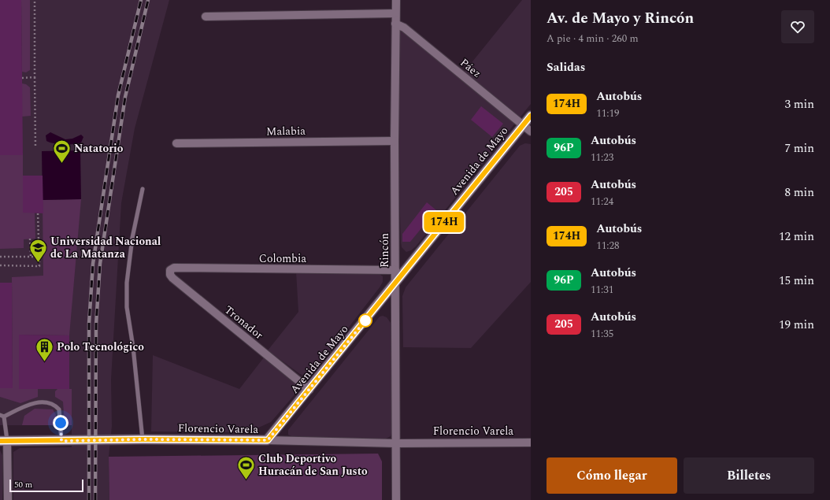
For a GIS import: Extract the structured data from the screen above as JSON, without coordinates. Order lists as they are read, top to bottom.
{
  "streets": {
    "main road": ["Avenida de Mayo", "Florencio Varela"],
    "street": [
      "Páez",
      "Malabia",
      "Rincón",
      "Colombia",
      "Tronador"
    ]
  },
  "crossings": [
    ["Páez", "Avenida de Mayo"],
    ["Páez", "Rincón"],
    ["Malabia", "Rincón"],
    ["Avenida de Mayo", "Rincón"],
    ["Avenida de Mayo", "Tronador"],
    ["Avenida de Mayo", "Florencio Varela"],
    ["Rincón", "Colombia"],
    ["Rincón", "Florencio Varela"],
    ["Colombia", "Tronador"]
  ],
  "places": {
    "sports": ["Natatorio", "Club Deportivo Huracán de San Justo"],
    "school or university": ["Universidad Nacional de La Matanza"],
    "building": ["Polo Tecnológico"]
  },
  "lines": ["bus line 174H"],
  "scale_bar": "50 m",
  "page": {
    "on_map": "174H",
    "heading": [
      ["Av. de Mayo y Rincón", "A pie · 4 min · 260 m"],
      "Salidas"
    ],
    "list": [
      {
        "mark": "174H",
        "name": "Autobús",
        "note": "11:19",
        "value": "3 min"
      },
      {
        "mark": "96P",
        "name": "Autobús",
        "note": "11:23",
        "value": "7 min"
      },
      {
        "mark": "205",
        "name": "Autobús",
        "note": "11:24",
        "value": "8 min"
      },
      {
        "mark": "174H",
        "name": "Autobús",
        "note": "11:28",
        "value": "12 min"
      },
      {
        "mark": "96P",
        "name": "Autobús",
        "note": "11:31",
        "value": "15 min"
      },
      {
        "mark": "205",
        "name": "Autobús",
        "note": "11:35",
        "value": "19 min"
      }
    ],
    "buttons": ["Cómo llegar", "Billetes"],
    "scale": "50 m"
  }
}
